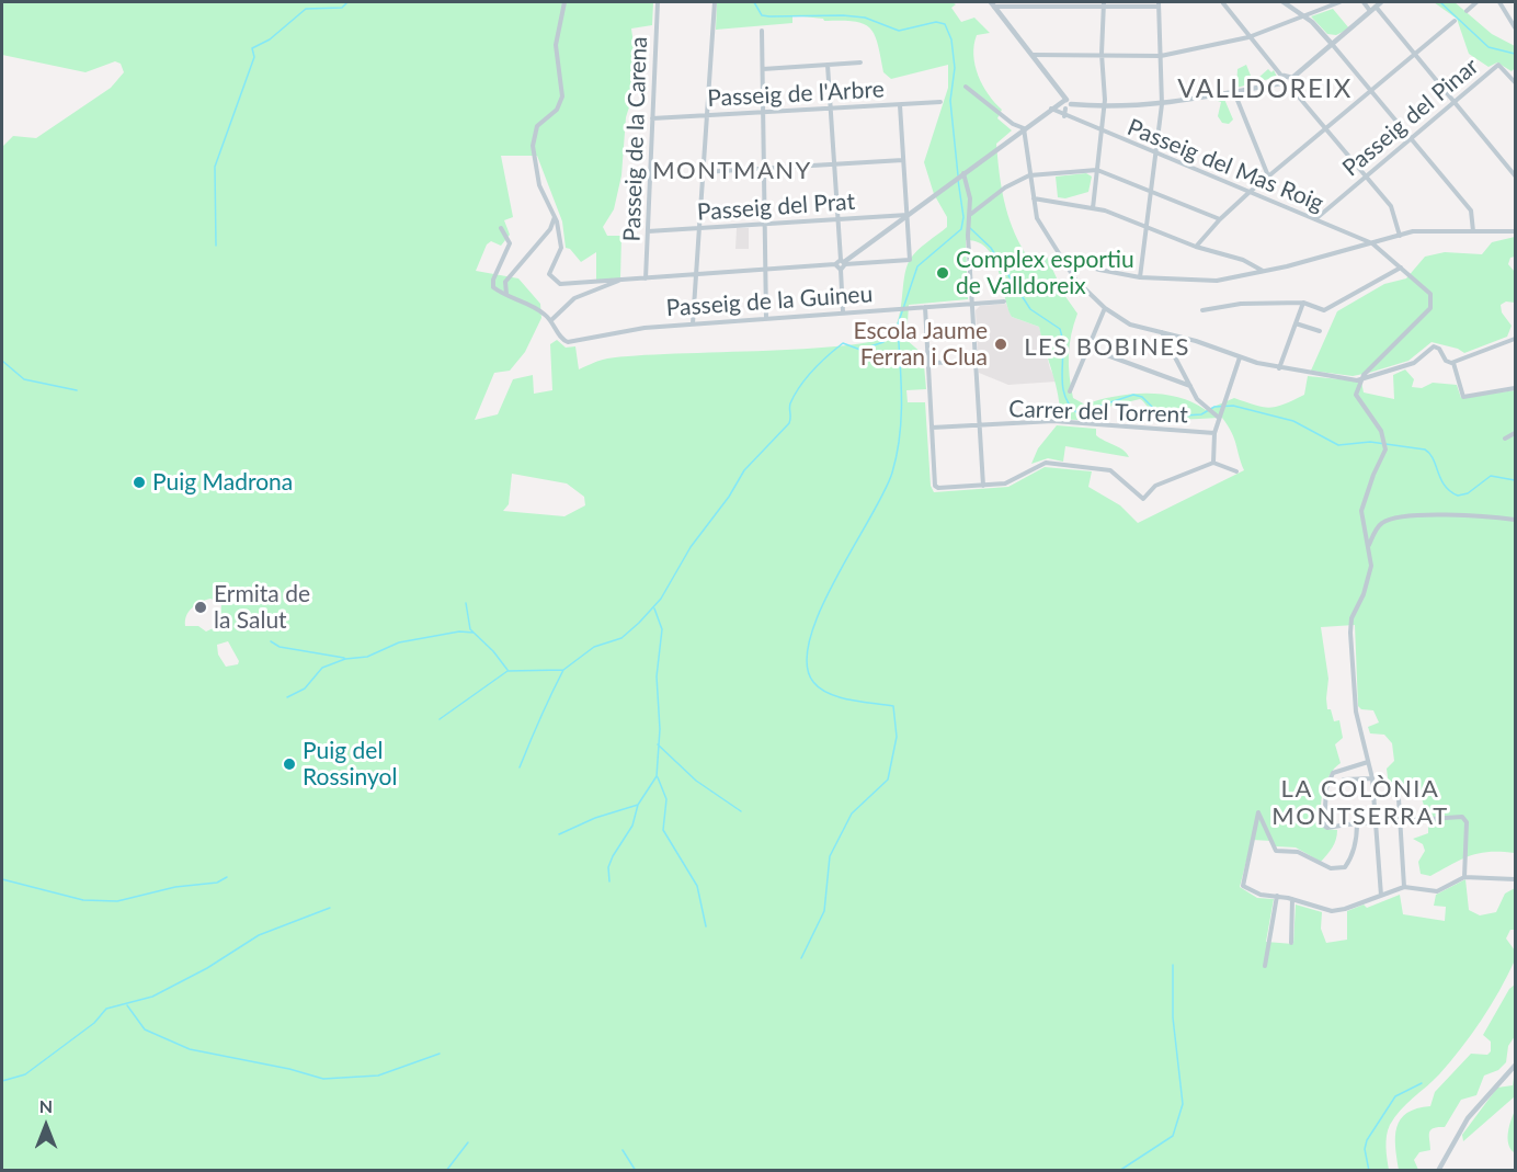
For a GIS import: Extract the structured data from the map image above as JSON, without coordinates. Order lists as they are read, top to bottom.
{
  "streets": {
    "street": [
      "Passeig de l'Arbre",
      "Passeig del Pinar",
      "Passeig de la Carena",
      "Passeig del Mas Roig",
      "Passeig del Prat",
      "Passeig de la Guineu",
      "Carrer del Torrent"
    ]
  },
  "crossings": [
    ["Passeig de l'Arbre", "Passeig de la Carena"],
    ["Passeig del Pinar", "Passeig del Mas Roig"],
    ["Passeig de la Carena", "Passeig del Prat"]
  ],
  "districts": [
    "VALLDOREIX",
    "MONTMANY",
    "LES BOBINES",
    "LA COLÒNIA MONTSERRAT"
  ],
  "places": [
    "Complex esportiu de Valldoreix",
    "Escola Jaume Ferran i Clua",
    "Puig Madrona",
    "Ermita de la Salut",
    "Puig del Rossinyol"
  ],
  "north": "top"
}
